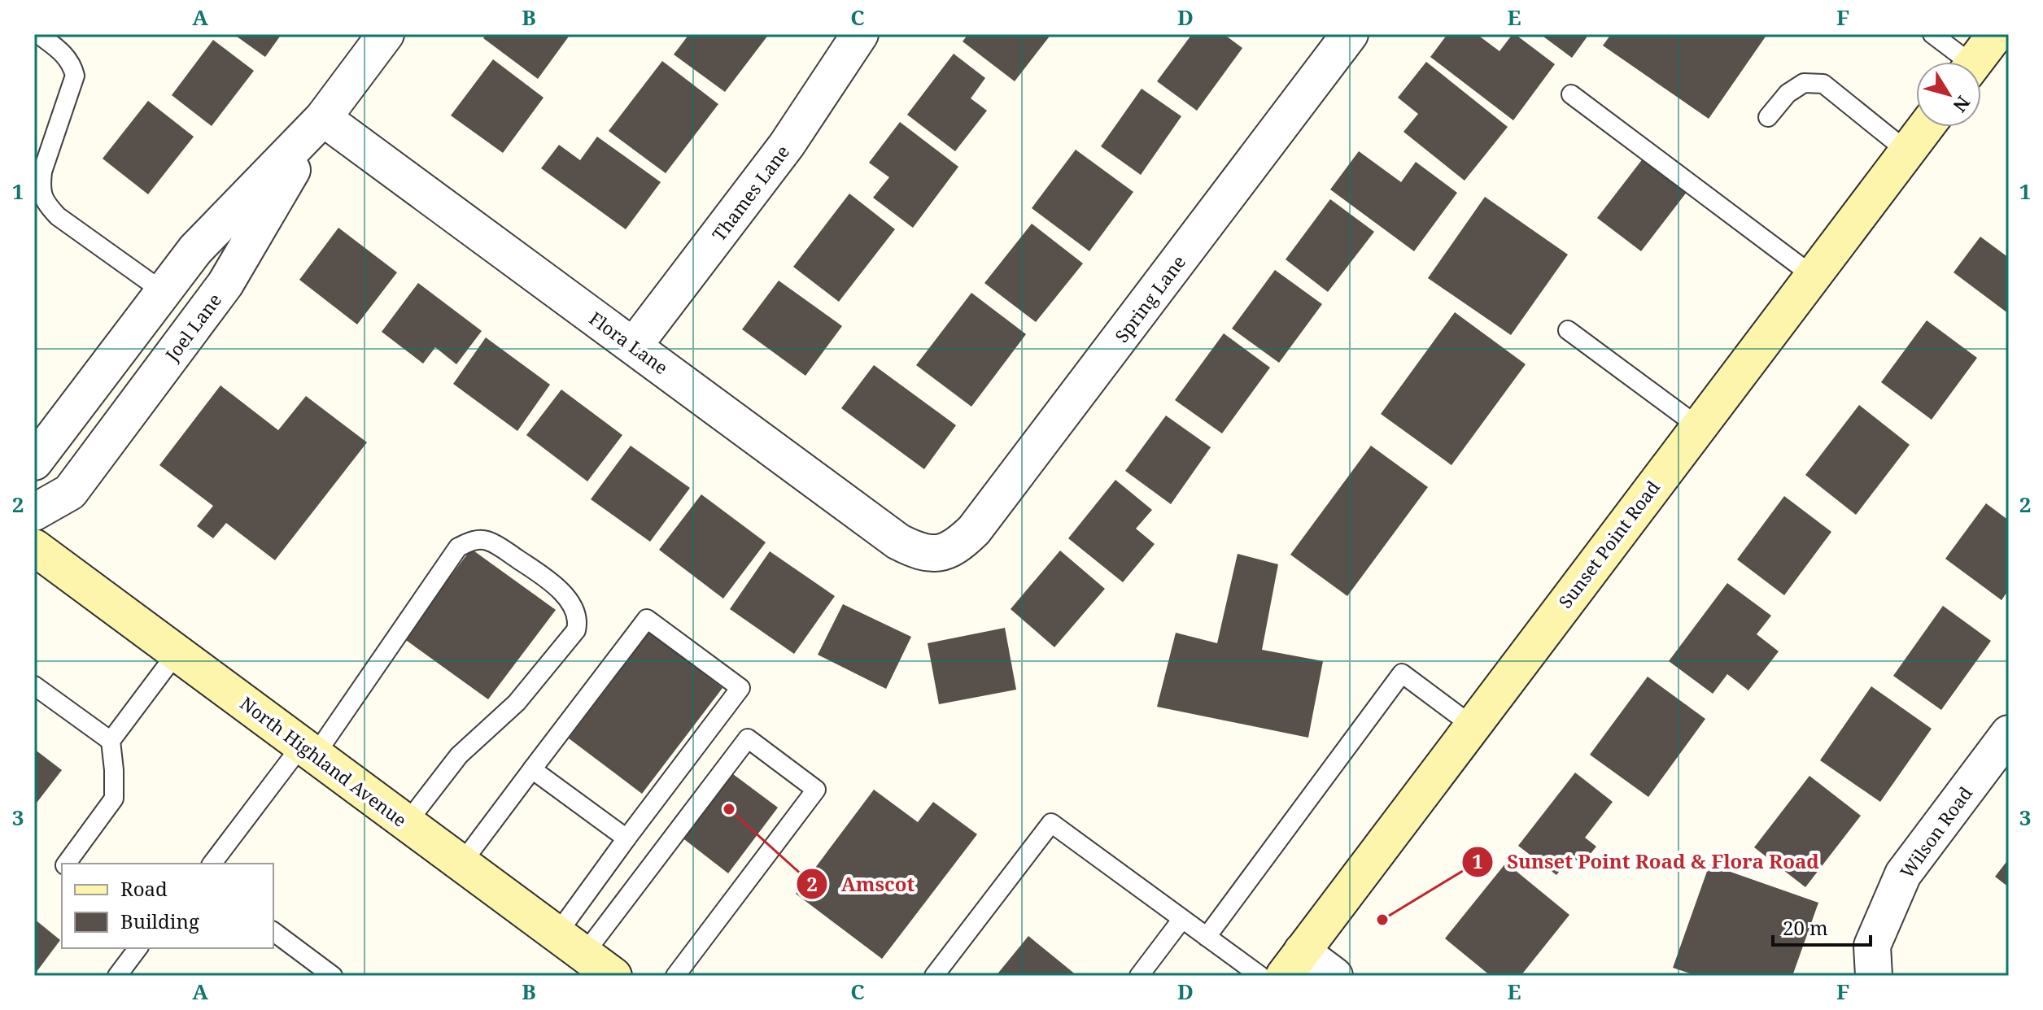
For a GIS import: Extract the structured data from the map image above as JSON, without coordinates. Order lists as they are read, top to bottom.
{
  "streets": {
    "main road": ["Sunset Point Road", "North Highland Avenue"],
    "street": [
      "Thames Lane",
      "Spring Lane",
      "Joel Lane",
      "Flora Lane",
      "Wilson Road"
    ]
  },
  "crossings": [
    ["Thames Lane", "Flora Lane"],
    ["Spring Lane", "Flora Lane"],
    ["Joel Lane", "Flora Lane"]
  ],
  "places": ["Amscot", "Sunset Point Road & Flora Road"],
  "legend": ["Road", "Building"],
  "scale_bar": "20 m",
  "north": "bottom right",
  "grid": {
    "columns": [
      "A",
      "B",
      "C",
      "D",
      "E",
      "F"
    ],
    "rows": ["1", "2", "3"]
  }
}
